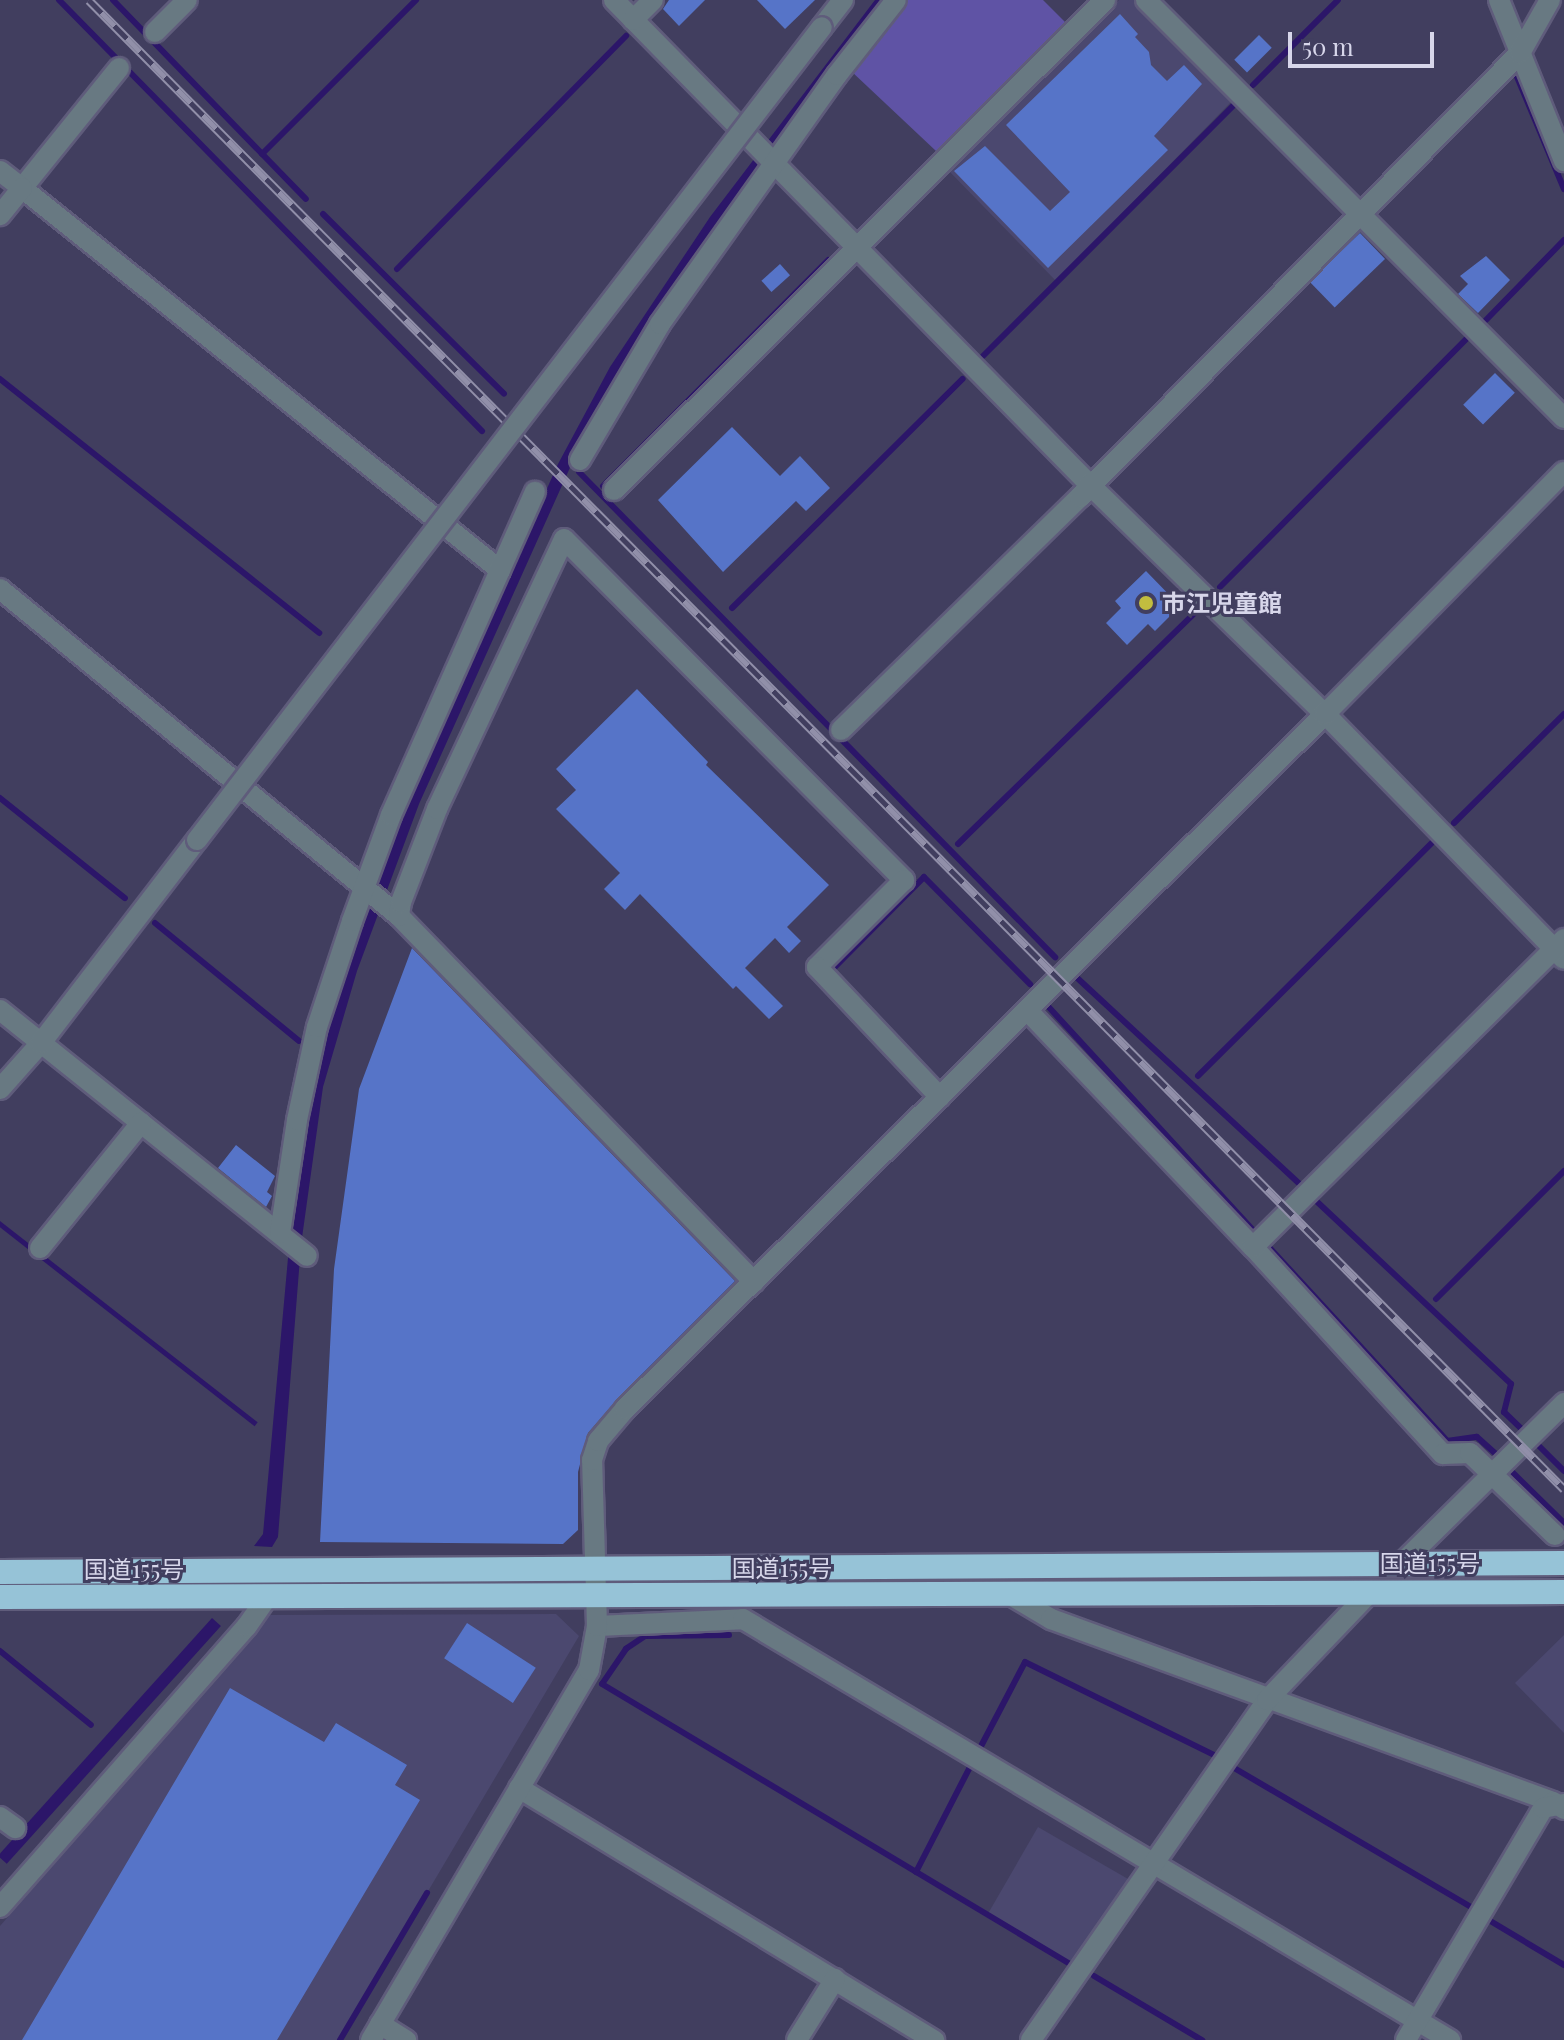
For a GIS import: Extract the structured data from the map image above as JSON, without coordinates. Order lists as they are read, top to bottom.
{
  "streets": {
    "highway": ["国道155号"]
  },
  "places": ["市江児童館"],
  "scale_bar": "50 m"
}
